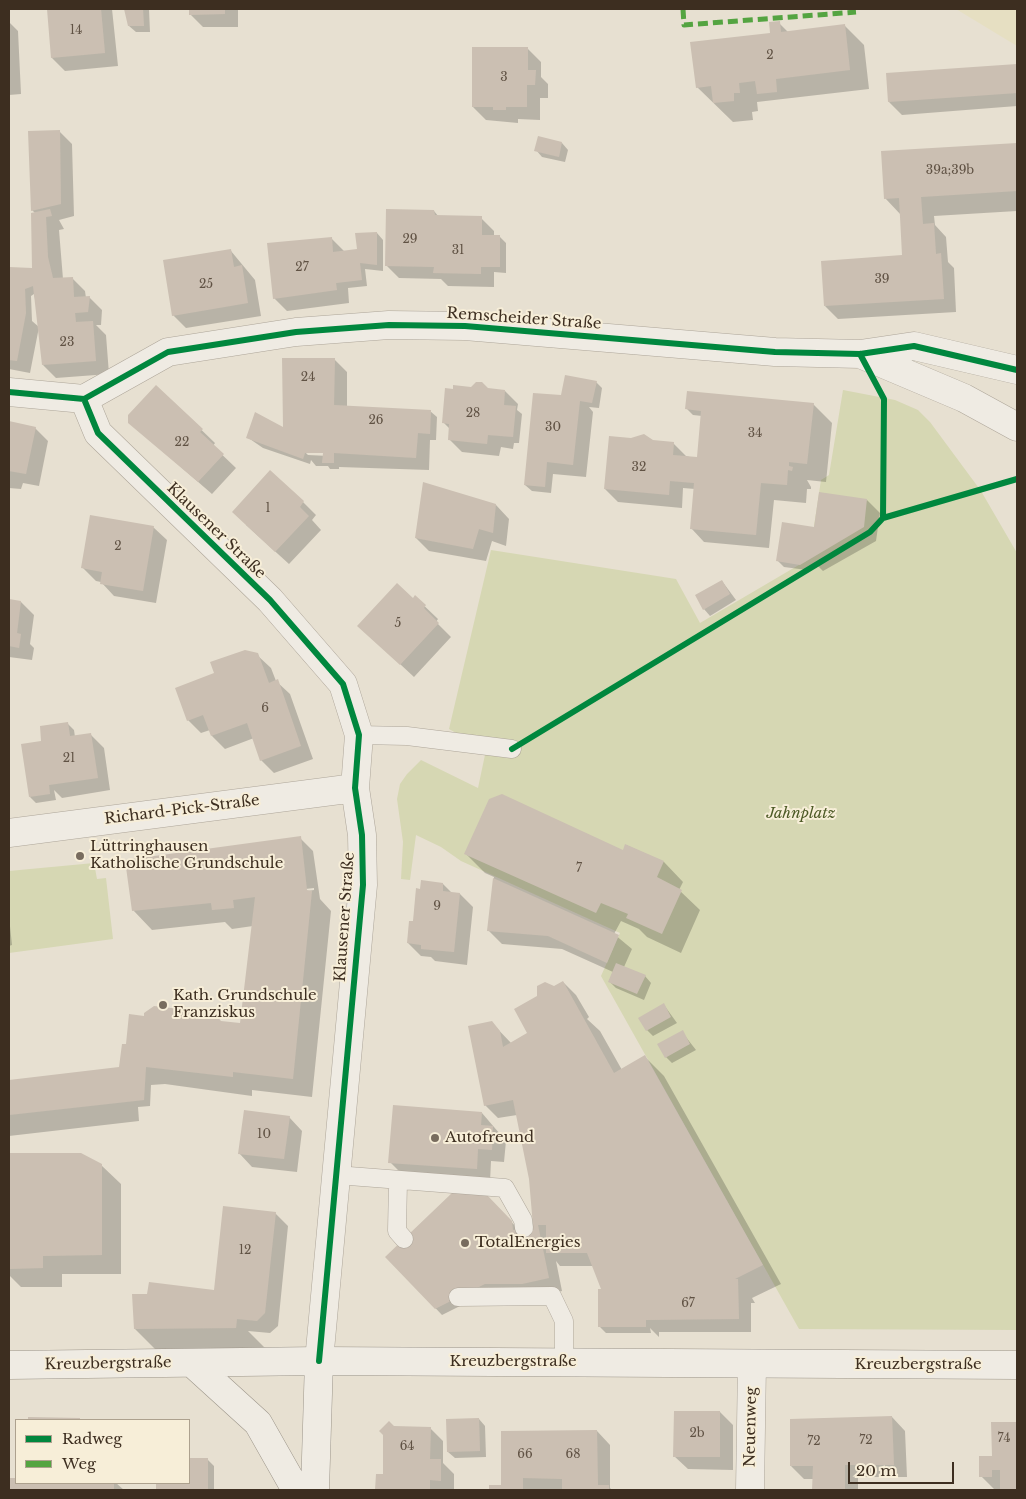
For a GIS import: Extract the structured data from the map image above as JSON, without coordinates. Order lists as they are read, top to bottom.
{
  "streets": {
    "street": [
      "Remscheider Straße",
      "Klausener Straße",
      "Richard-Pick-Straße",
      "Kreuzbergstraße",
      "Neuenweg"
    ]
  },
  "crossings": [
    ["Remscheider Straße", "Klausener Straße"],
    ["Klausener Straße", "Richard-Pick-Straße"],
    ["Klausener Straße", "Kreuzbergstraße"],
    ["Kreuzbergstraße", "Neuenweg"]
  ],
  "parks": ["Jahnplatz"],
  "places": [
    "Lüttringhausen Katholische Grundschule",
    "Kath. Grundschule Franziskus",
    "Autofreund",
    "TotalEnergies"
  ],
  "house_numbers": [
    "14",
    "2",
    "3",
    "39a;39b",
    "29",
    "31",
    "27",
    "39",
    "25",
    "23",
    "24",
    "28",
    "26",
    "30",
    "34",
    "22",
    "32",
    "1",
    "2",
    "5",
    "6",
    "21",
    "7",
    "9",
    "10",
    "12",
    "67",
    "2b",
    "74",
    "72",
    "72",
    "64",
    "66",
    "68"
  ],
  "legend": ["Radweg", "Weg"],
  "scale_bar": "20 m"
}
